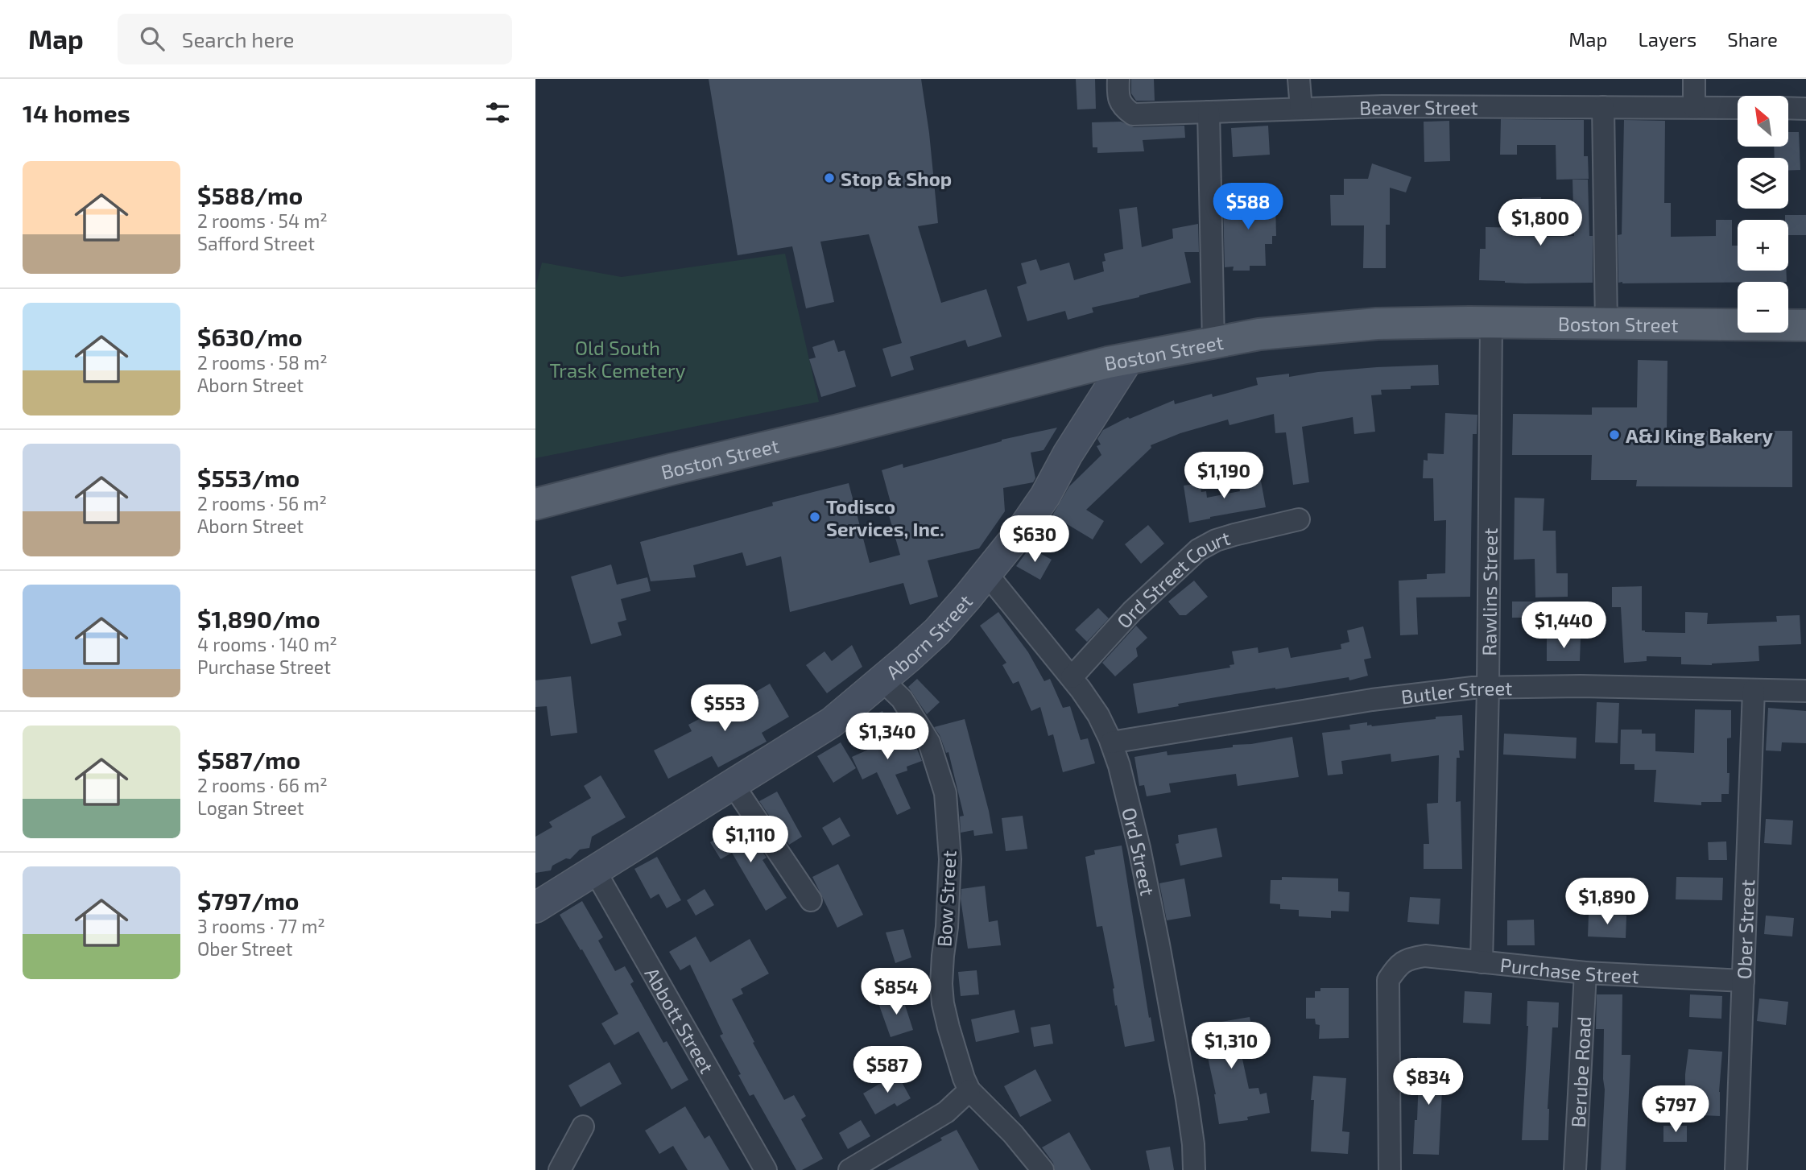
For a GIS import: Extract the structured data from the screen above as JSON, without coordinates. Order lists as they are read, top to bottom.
{
  "streets": {
    "main road": ["Boston Street"],
    "street": [
      "Beaver Street",
      "Ord Street Court",
      "Rawlins Street",
      "Aborn Street",
      "Butler Street",
      "Ord Street",
      "Bow Street",
      "Ober Street",
      "Purchase Street",
      "Abbott Street",
      "Berube Road"
    ]
  },
  "crossings": [
    ["Boston Street", "Rawlins Street"],
    ["Boston Street", "Aborn Street"],
    ["Ord Street Court", "Ord Street"],
    ["Rawlins Street", "Butler Street"],
    ["Rawlins Street", "Purchase Street"],
    ["Aborn Street", "Ord Street"],
    ["Aborn Street", "Bow Street"],
    ["Aborn Street", "Abbott Street"],
    ["Butler Street", "Ord Street"],
    ["Butler Street", "Ober Street"],
    ["Ober Street", "Purchase Street"],
    ["Purchase Street", "Berube Road"]
  ],
  "parks": ["Old South Trask Cemetery"],
  "places": ["Stop & Shop", "A&J King Bakery", "Todisco Services, Inc."],
  "north": "top left",
  "page": {
    "header": "Map",
    "search": "Search here",
    "nav": ["Map", "Layers", "Share"],
    "heading": "14 homes",
    "map_buttons": ["+", "−"],
    "list": [
      {
        "name": "$588/mo",
        "note": "2 rooms · 54 m² · Safford Street"
      },
      {
        "name": "$630/mo",
        "note": "2 rooms · 58 m² · Aborn Street"
      },
      {
        "name": "$553/mo",
        "note": "2 rooms · 56 m² · Aborn Street"
      },
      {
        "name": "$1,890/mo",
        "note": "4 rooms · 140 m² · Purchase Street"
      },
      {
        "name": "$587/mo",
        "note": "2 rooms · 66 m² · Logan Street"
      },
      {
        "name": "$797/mo",
        "note": "3 rooms · 77 m² · Ober Street"
      }
    ],
    "price": [
      "$588",
      "$1,800",
      "$1,190",
      "$630",
      "$1,440",
      "$553",
      "$1,340",
      "$1,110",
      "$1,890",
      "$854",
      "$1,310",
      "$587",
      "$834",
      "$797"
    ]
  }
}
